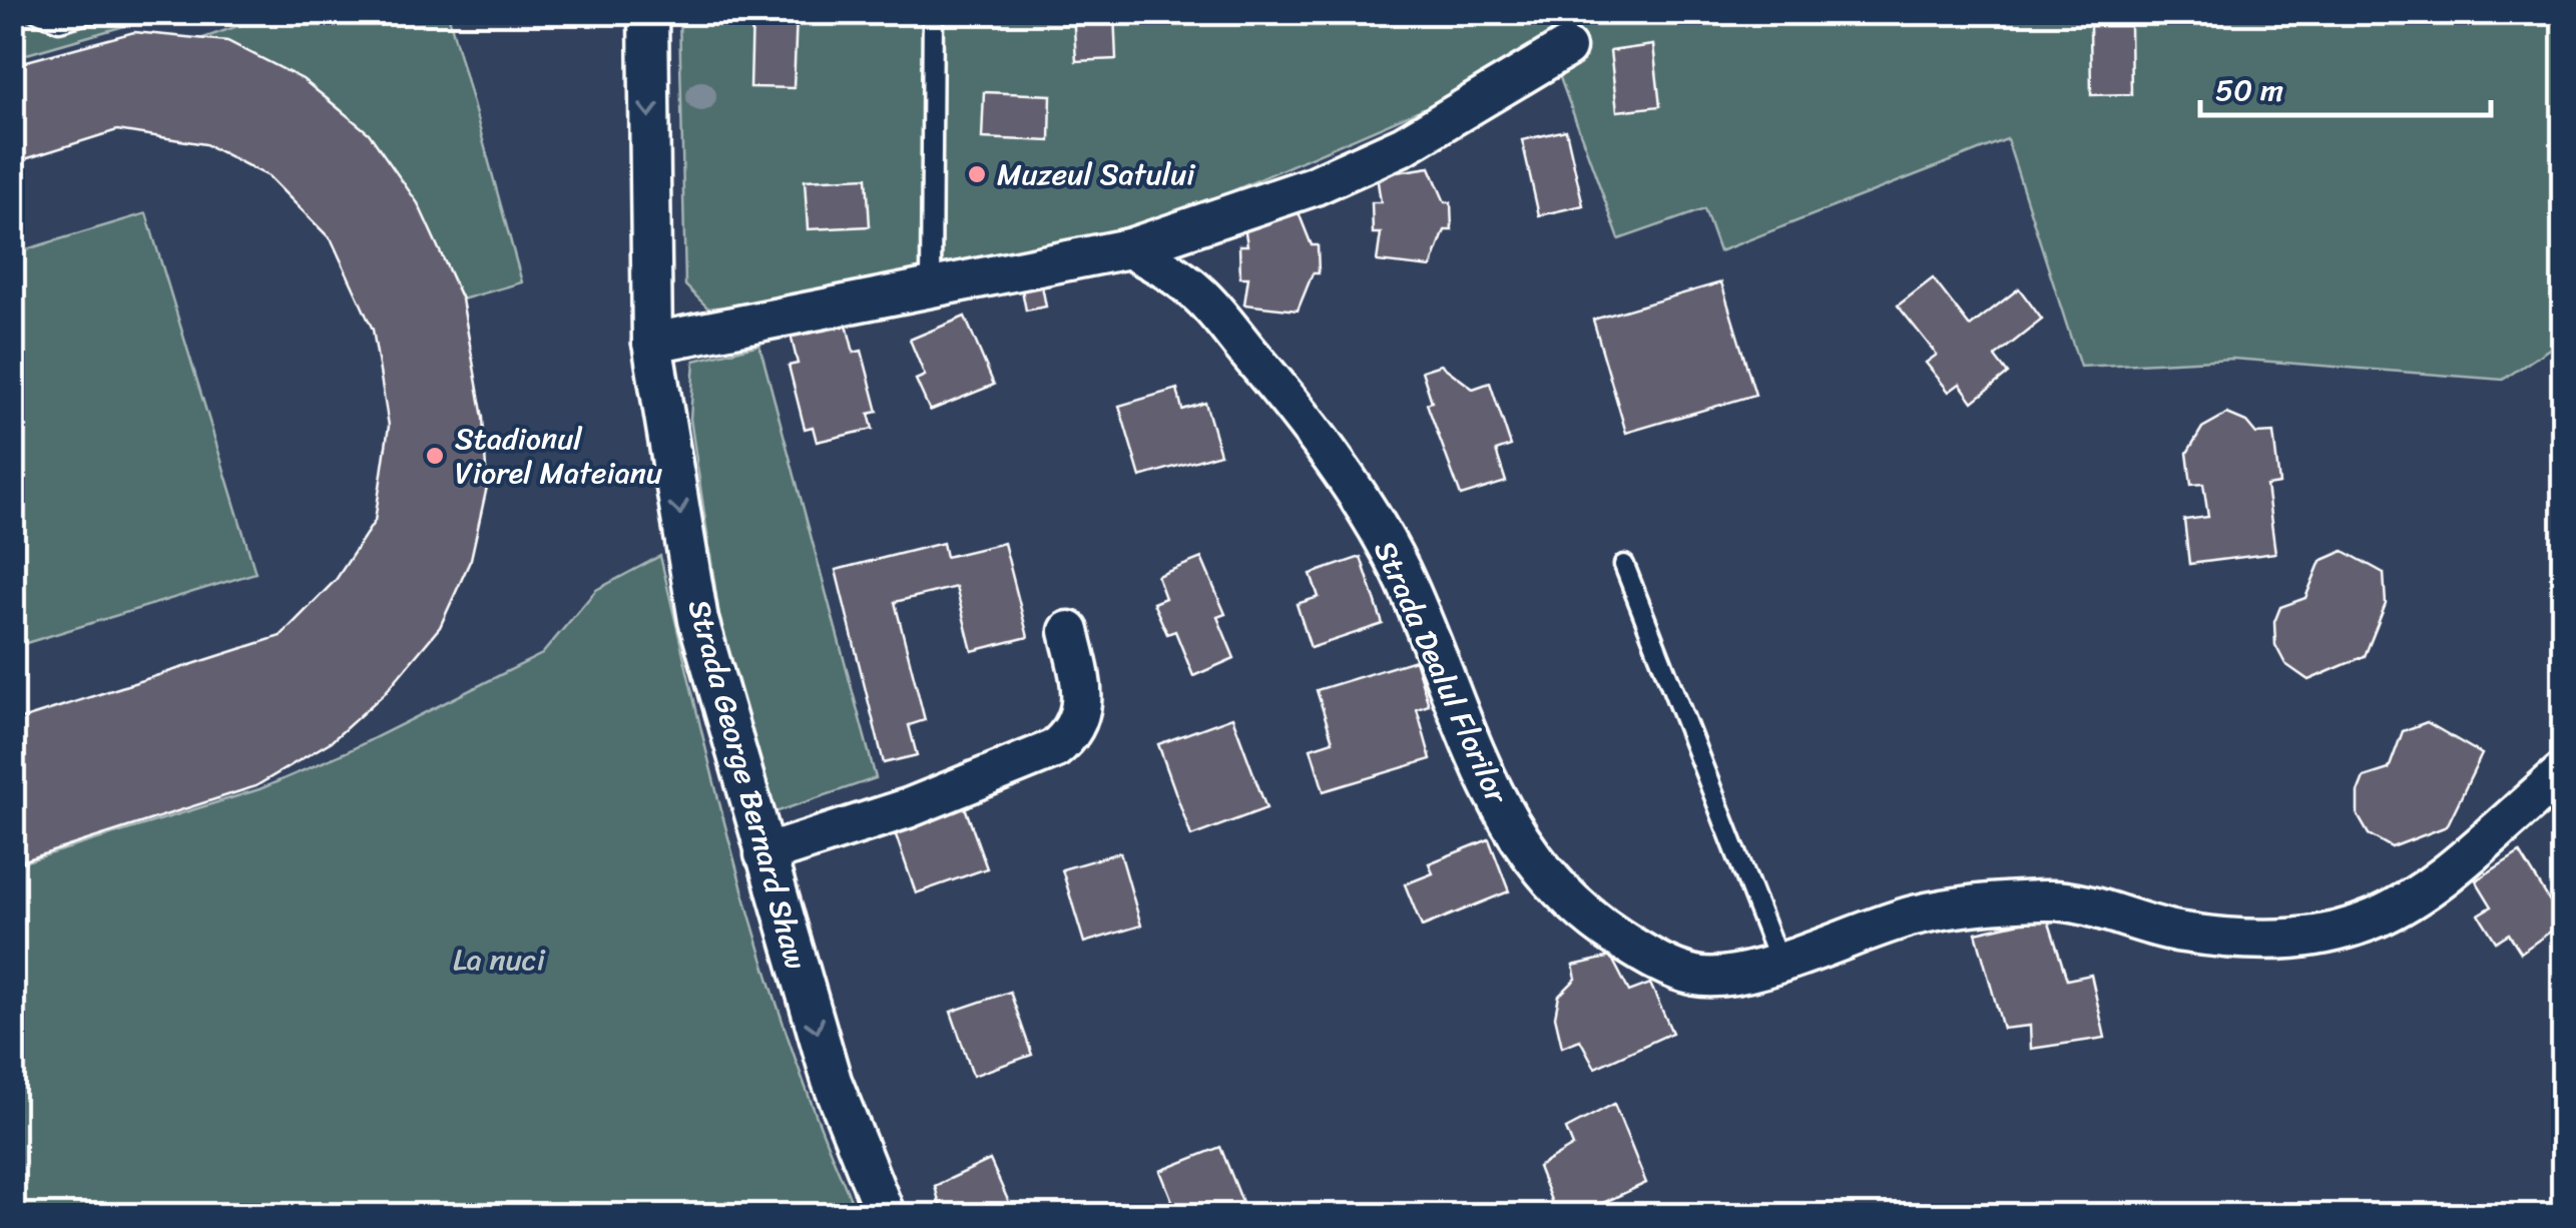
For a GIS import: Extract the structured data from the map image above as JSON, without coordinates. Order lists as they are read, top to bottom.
{
  "streets": {
    "street": ["Strada Dealul Florilor", "Strada George Bernard Shaw"]
  },
  "one_way": ["Strada George Bernard Shaw"],
  "parks": ["La nuci"],
  "places": ["Muzeul Satului", "Stadionul Viorel Mateianu"],
  "scale_bar": "50 m"
}
